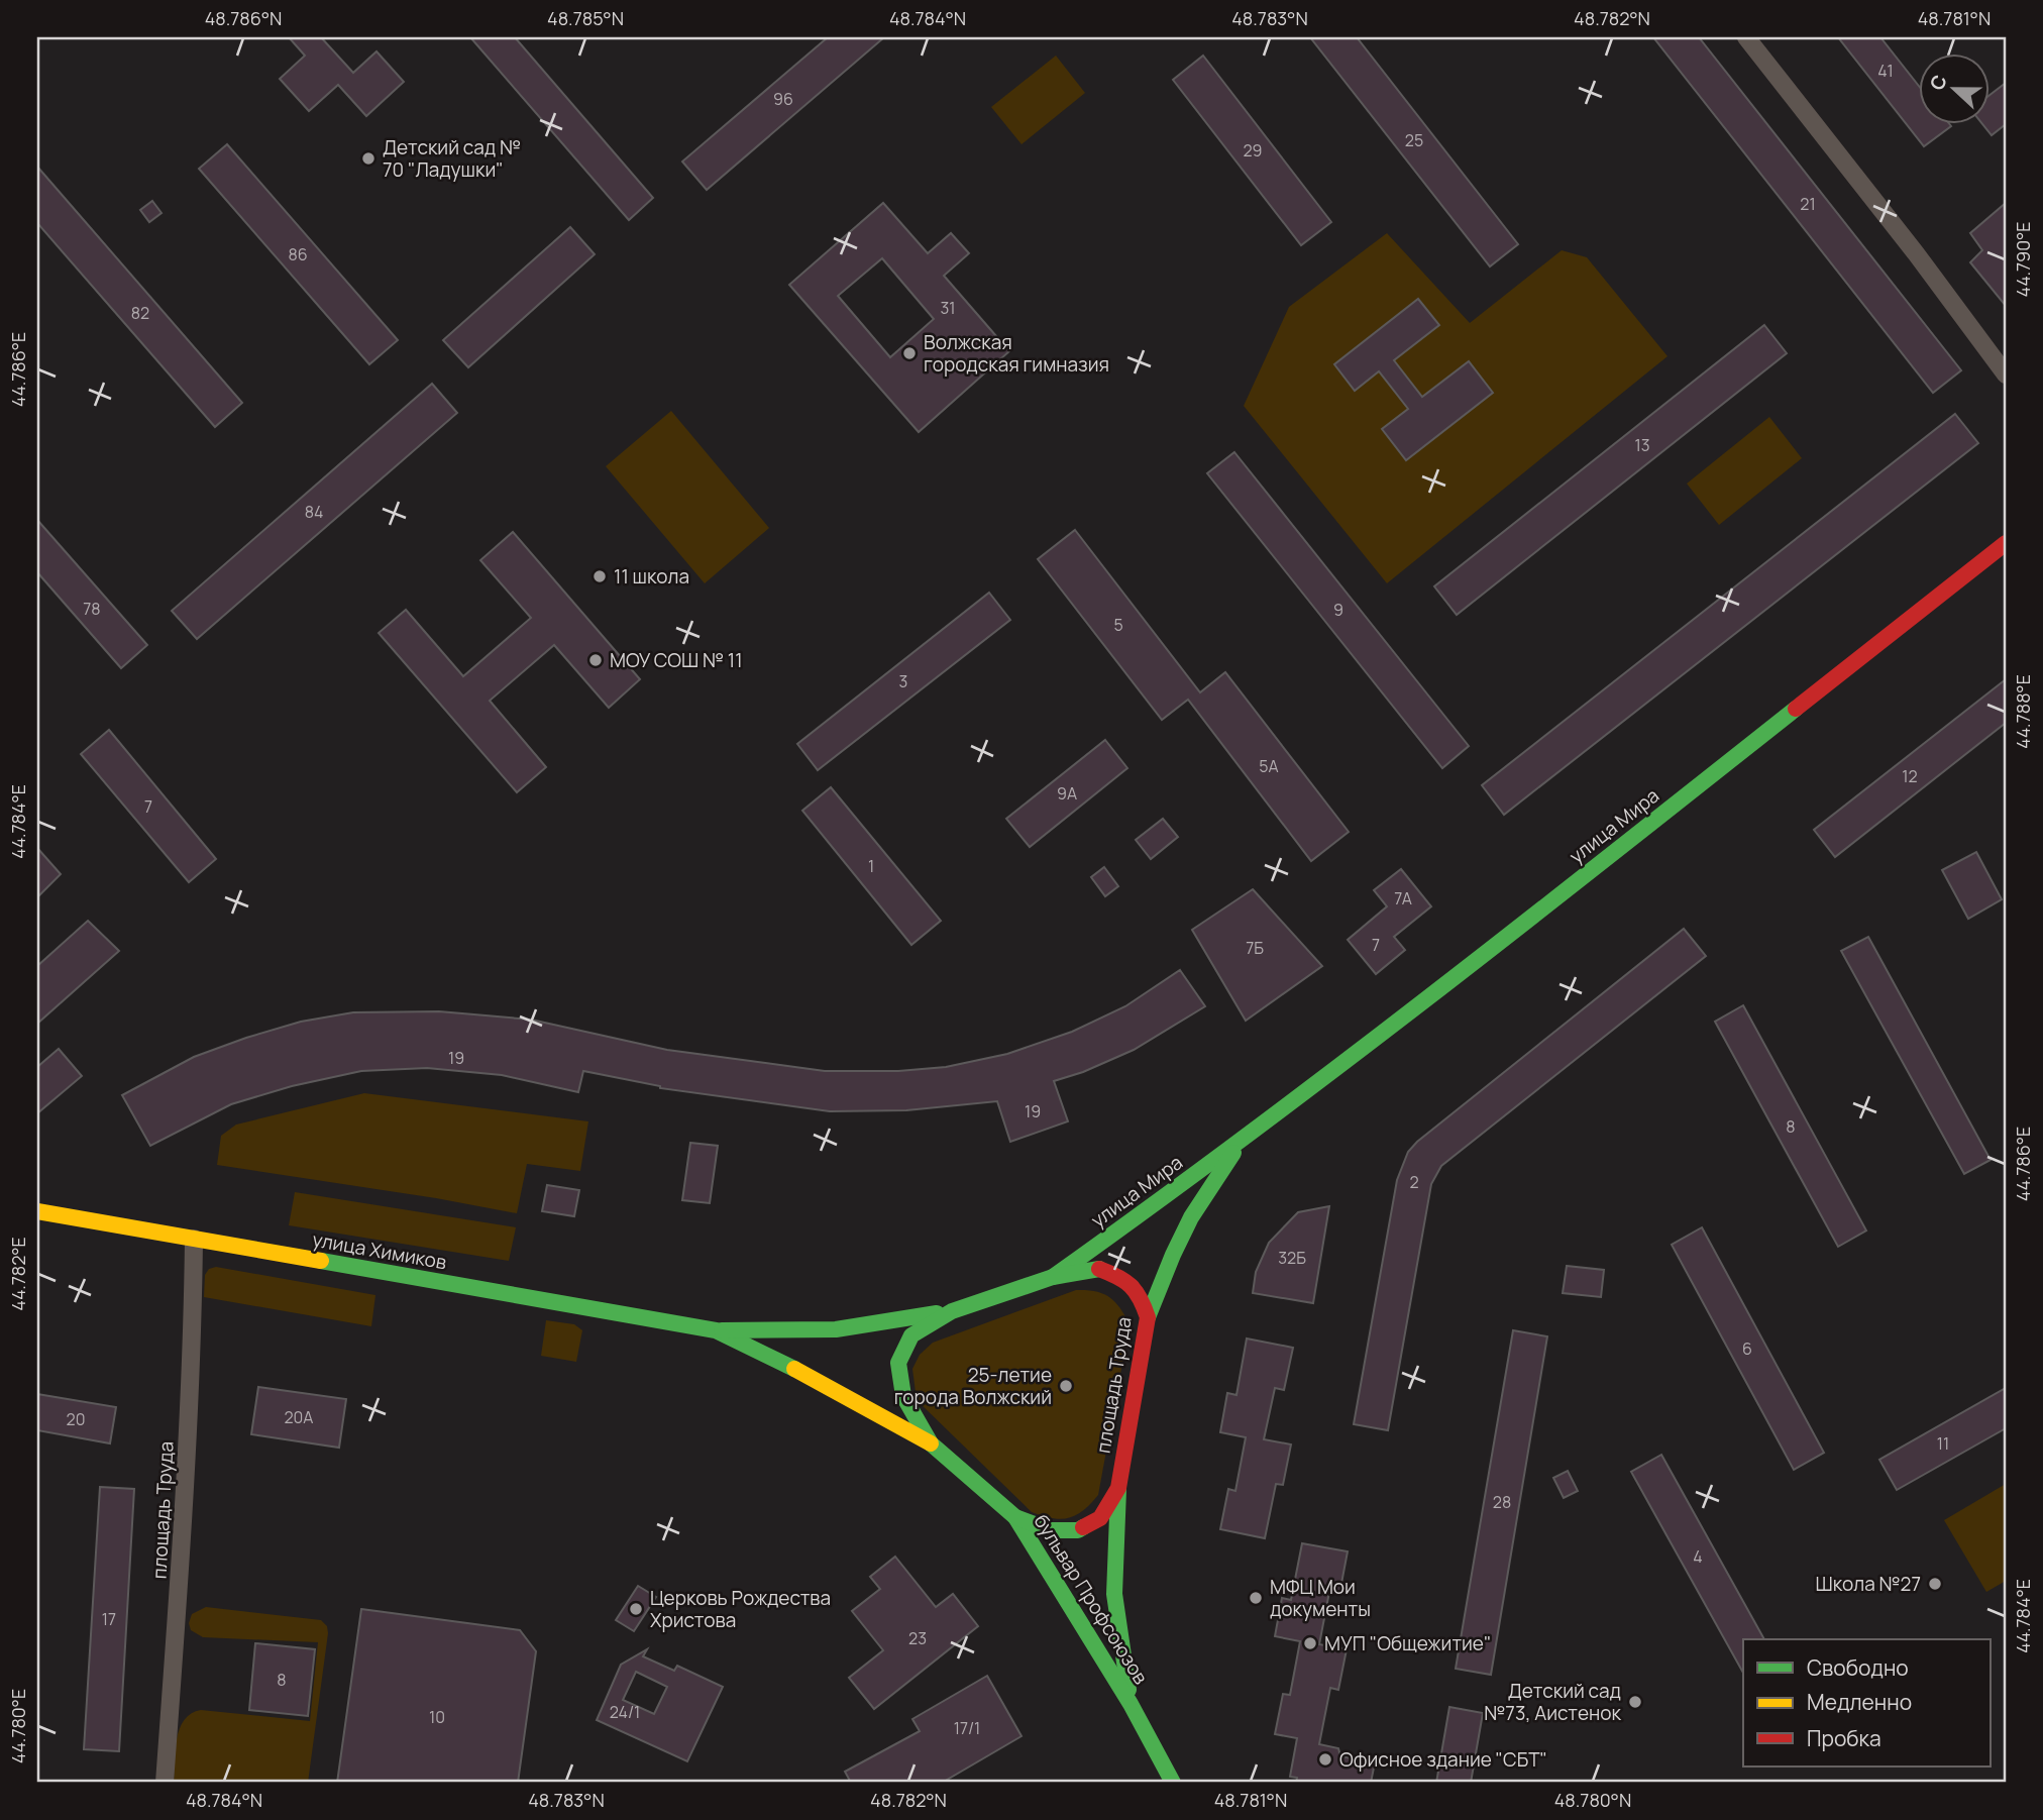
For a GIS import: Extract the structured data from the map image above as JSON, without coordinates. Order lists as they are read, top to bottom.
{
  "streets": {
    "street": [
      "улица Мира",
      "улица Химиков",
      "площадь Труда",
      "бульвар Профсоюзов"
    ]
  },
  "crossings": [
    ["улица Мира", "площадь Труда"],
    ["улица Химиков", "площадь Труда"],
    ["площадь Труда", "бульвар Профсоюзов"]
  ],
  "places": [
    "Детский сад № 70 \"Ладушки\"",
    "Волжская городская гимназия",
    "11 школа",
    "МОУ СОШ № 11",
    "25-летие города Волжский",
    "Школа №27",
    "МФЦ Мои документы",
    "Церковь Рождества Христова",
    "МУП \"Общежитие\"",
    "Детский сад №73, Аистенок",
    "Офисное здание \"СБТ\""
  ],
  "house_numbers": [
    "41",
    "96",
    "25",
    "29",
    "21",
    "86",
    "31",
    "82",
    "13",
    "84",
    "78",
    "9",
    "5",
    "3",
    "5А",
    "12",
    "9А",
    "7",
    "1",
    "7А",
    "7",
    "7Б",
    "19",
    "19",
    "8",
    "2",
    "32Б",
    "6",
    "20А",
    "20",
    "11",
    "28",
    "4",
    "17",
    "23",
    "8",
    "24/1",
    "10",
    "17/1"
  ],
  "legend": ["Свободно", "Медленно", "Пробка"],
  "north": "left",
  "coordinates": [
    "48.786°N",
    "48.785°N",
    "48.784°N",
    "48.783°N",
    "48.782°N",
    "48.781°N",
    "44.790°E",
    "44.786°E",
    "44.788°E",
    "44.784°E",
    "44.782°E",
    "44.780°E",
    "48.780°N"
  ]
}
